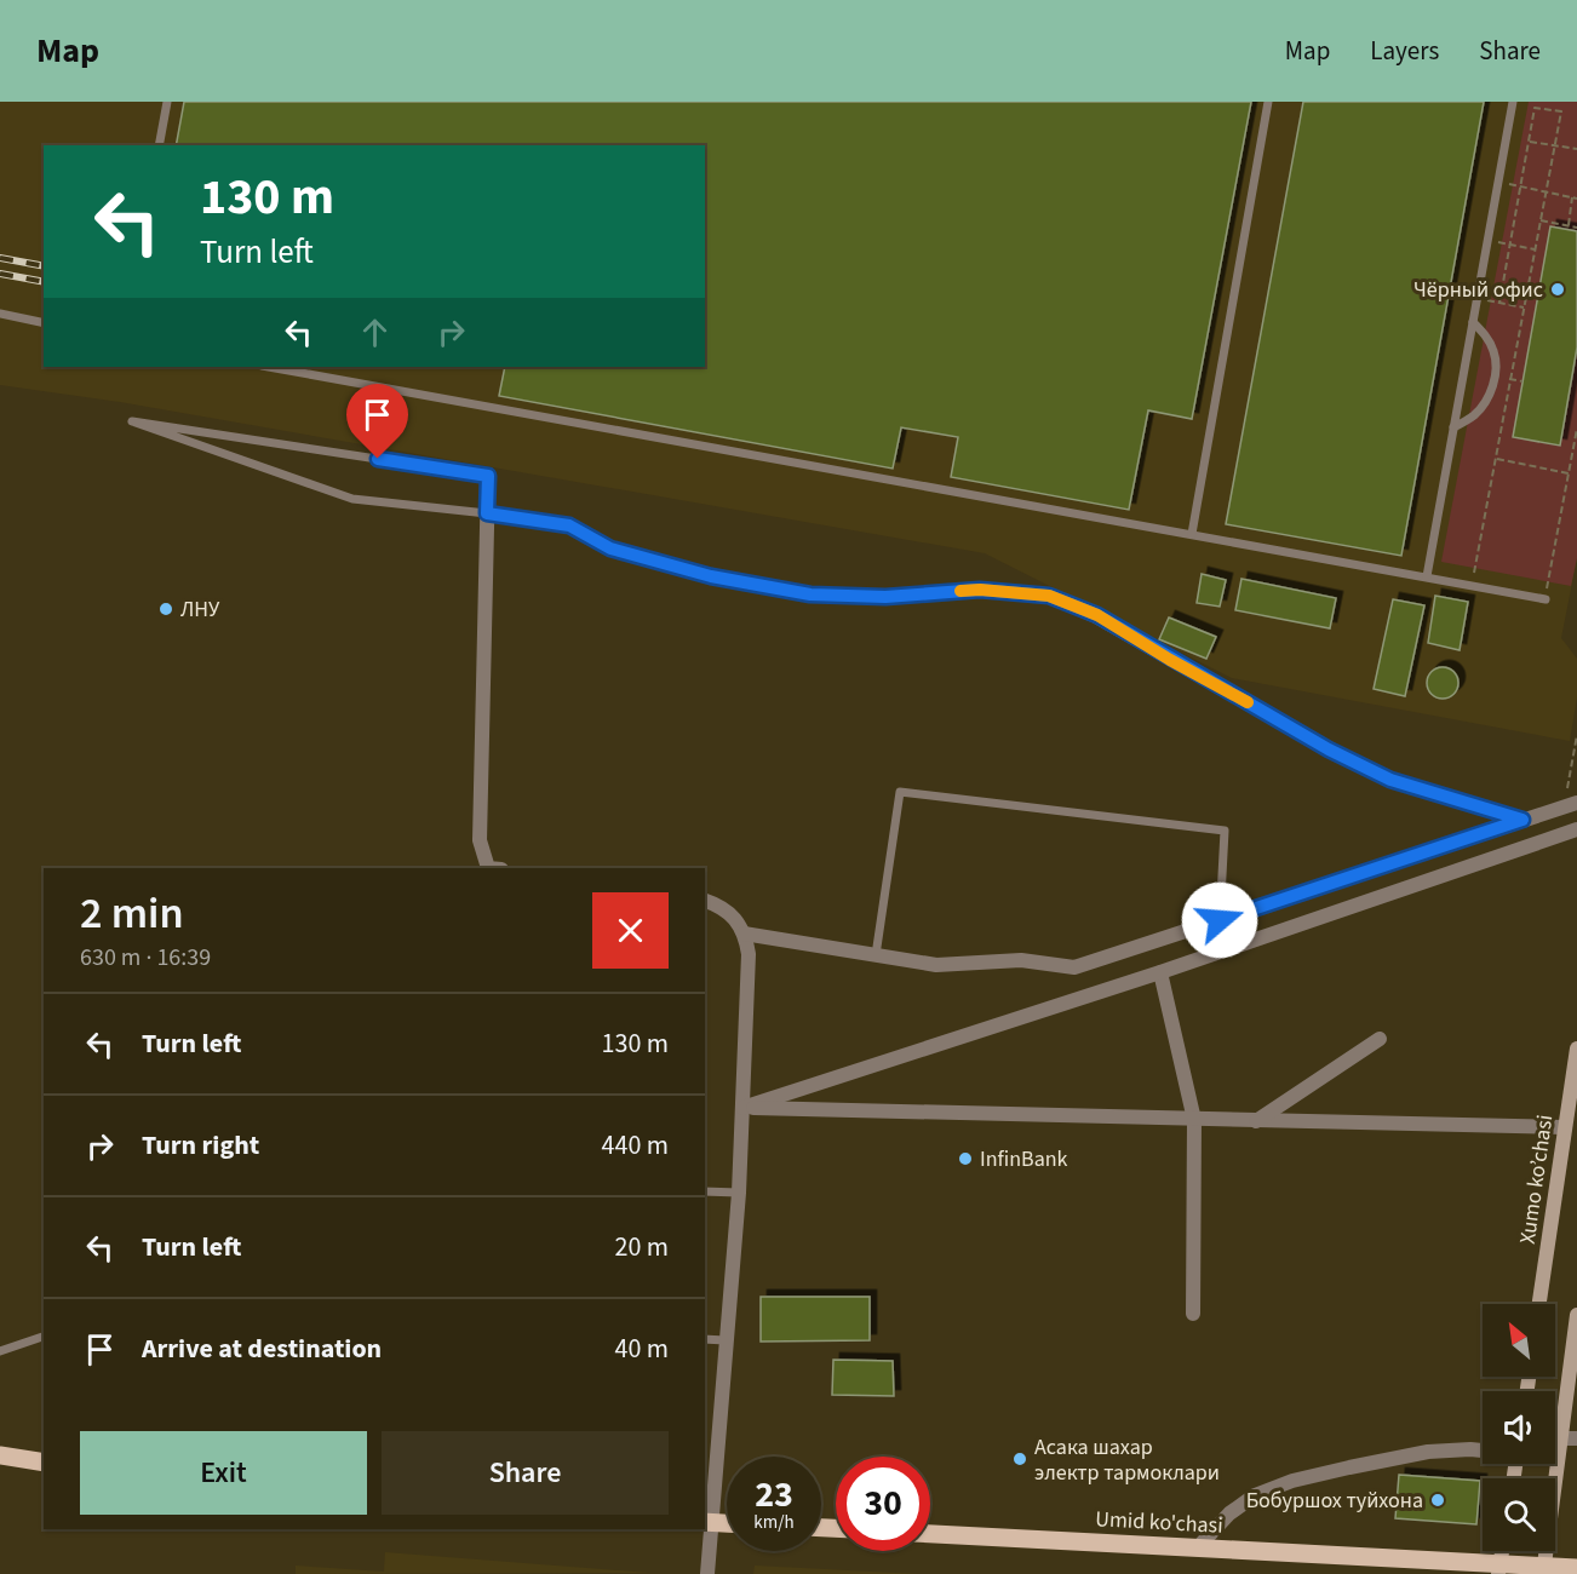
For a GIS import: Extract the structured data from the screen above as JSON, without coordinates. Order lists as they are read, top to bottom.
{
  "streets": {
    "main road": ["Xumo ko’chasi", "Umid ko'chasi"]
  },
  "places": [
    "Чёрный офис",
    "ЛНУ",
    "InfinBank",
    "Асака шахар электр тармоклари",
    "Бобуршох туйхона"
  ],
  "north": "top left",
  "page": {
    "header": "Map",
    "nav": ["Map", "Layers", "Share"],
    "turn": ["130 m", "Turn left"],
    "heading": ["2 min", "630 m · 16:39"],
    "list": [
      {
        "name": "Turn left",
        "value": "130 m"
      },
      {
        "name": "Turn right",
        "value": "440 m"
      },
      {
        "name": "Turn left",
        "value": "20 m"
      },
      {
        "name": "Arrive at destination",
        "value": "40 m"
      }
    ],
    "buttons": ["Exit", "Share"],
    "speed": "23 km/h",
    "limit": "30"
  }
}
